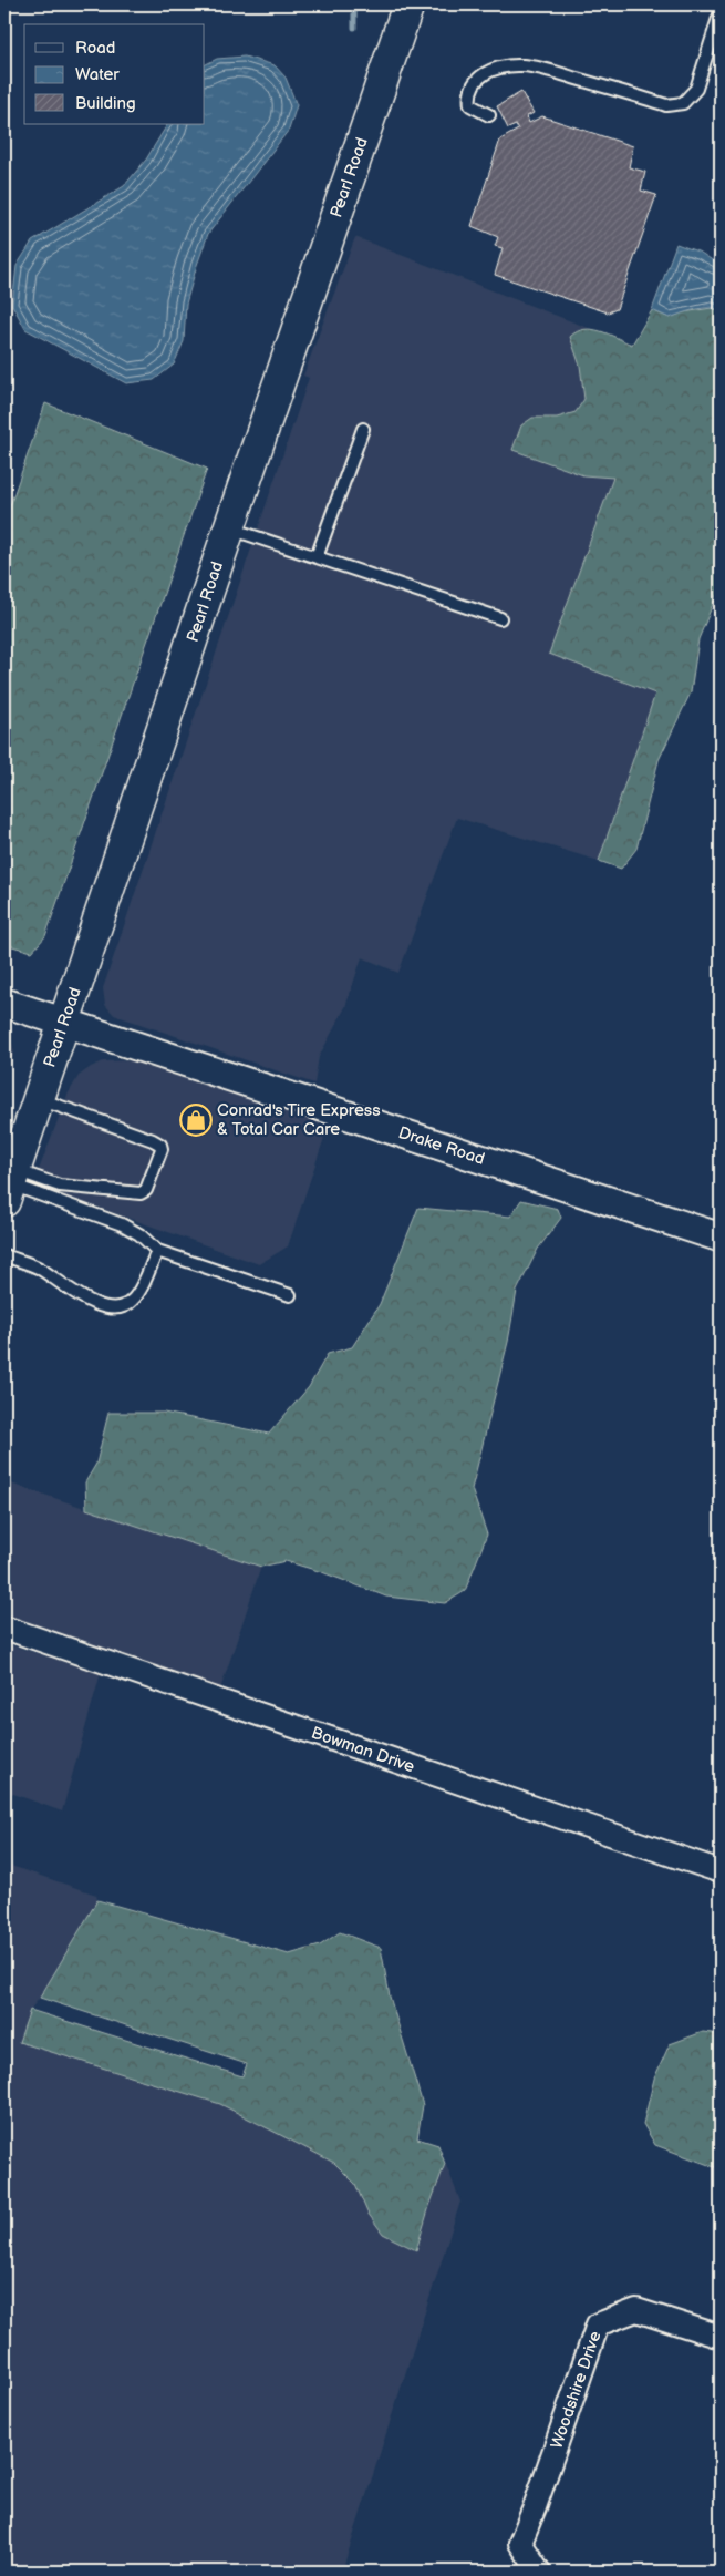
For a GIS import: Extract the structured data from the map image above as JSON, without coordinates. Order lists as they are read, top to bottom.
{
  "streets": {
    "main road": ["Pearl Road"],
    "street": ["Drake Road", "Bowman Drive", "Woodshire Drive"]
  },
  "crossings": [
    ["Pearl Road", "Drake Road"]
  ],
  "places": {
    "shop": ["Conrad's Tire Express & Total Car Care"]
  },
  "legend": ["Road", "Water", "Building"]
}
